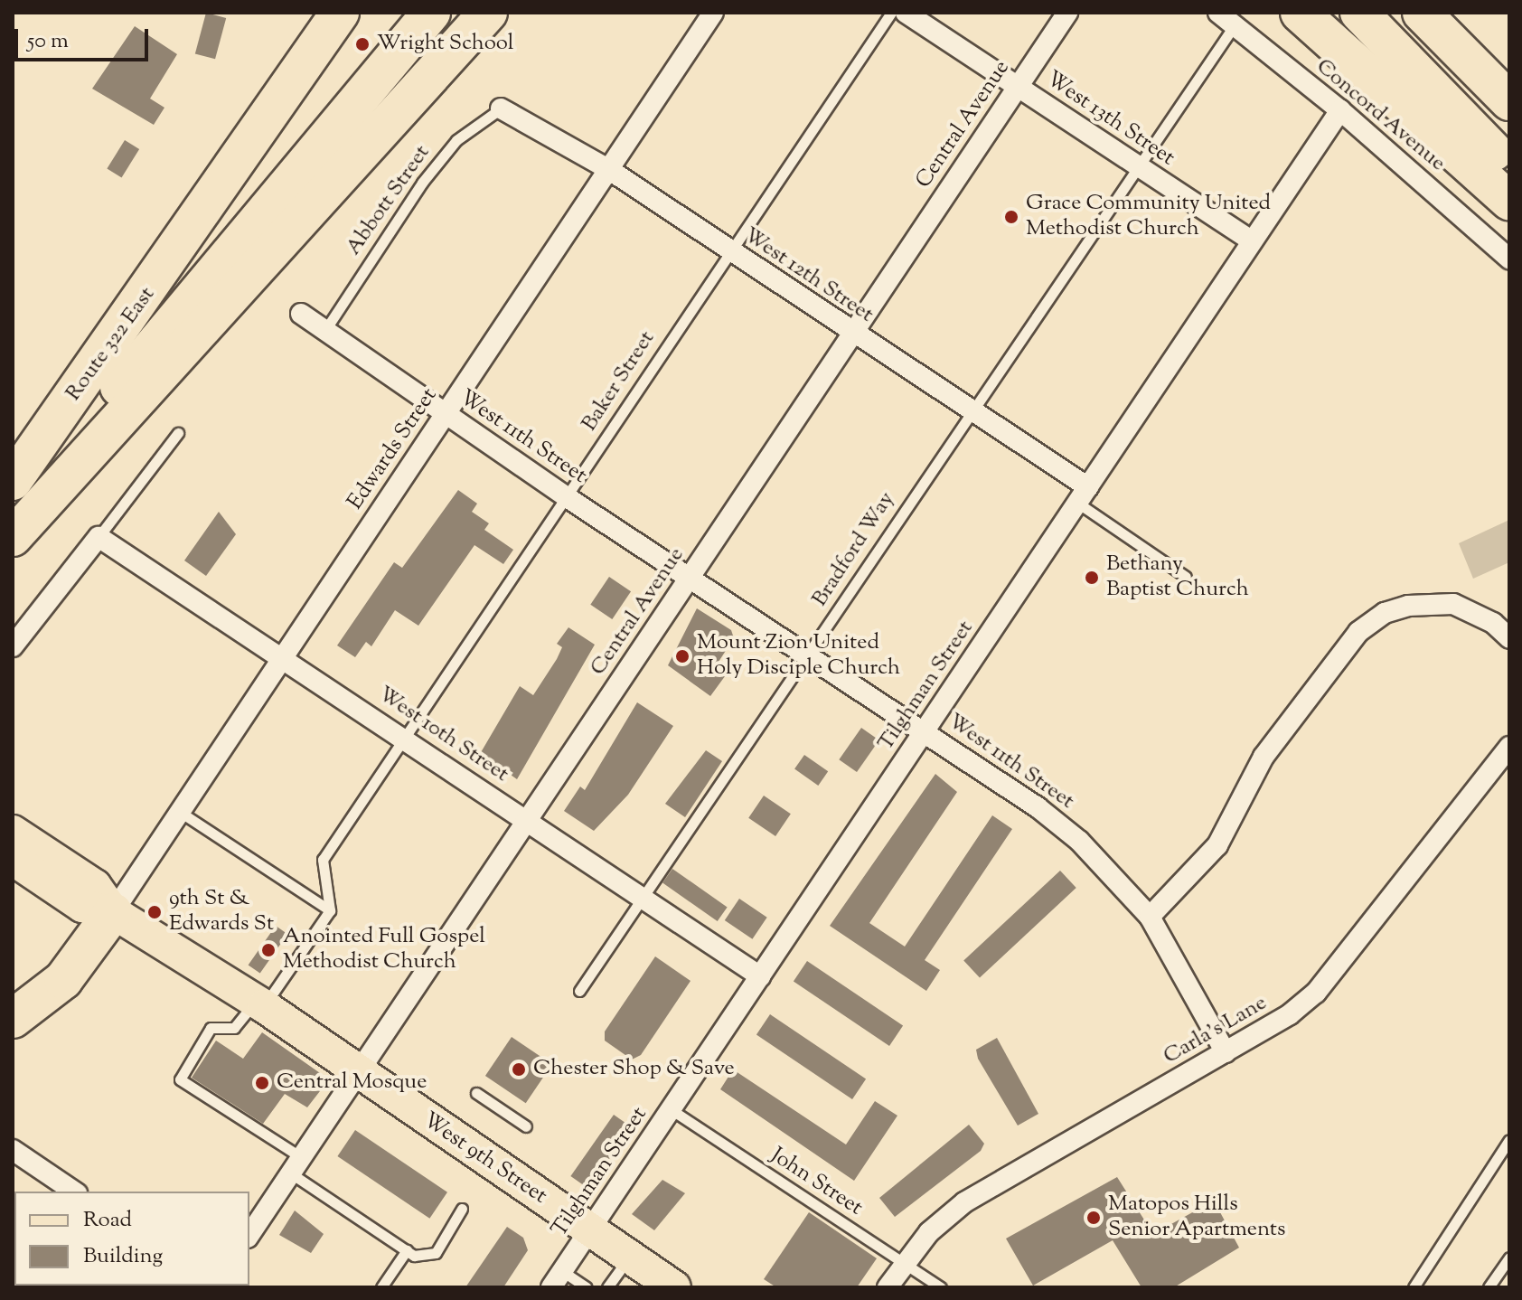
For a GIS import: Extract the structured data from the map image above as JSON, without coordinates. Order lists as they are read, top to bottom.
{
  "streets": {
    "highway": ["Route 322 East"],
    "main road": ["West 9th Street"],
    "street": [
      "Concord Avenue",
      "West 13th Street",
      "Central Avenue",
      "West 12th Street",
      "West 11th Street",
      "Edwards Street",
      "Tilghman Street",
      "West 10th Street",
      "Carla's Lane"
    ],
    "lane": [
      "Abbott Street",
      "Baker Street",
      "Bradford Way",
      "John Street"
    ]
  },
  "crossings": [
    ["Concord Avenue", "Bradford Way"],
    ["Concord Avenue", "Tilghman Street"],
    ["West 13th Street", "Central Avenue"],
    ["West 13th Street", "Bradford Way"],
    ["West 13th Street", "Tilghman Street"],
    ["Central Avenue", "West 12th Street"],
    ["Central Avenue", "West 11th Street"],
    ["Central Avenue", "West 10th Street"],
    ["Central Avenue", "West 9th Street"],
    ["Abbott Street", "West 12th Street"],
    ["Abbott Street", "West 11th Street"],
    ["West 12th Street", "Baker Street"],
    ["West 12th Street", "Edwards Street"],
    ["West 12th Street", "Bradford Way"],
    ["West 12th Street", "Tilghman Street"],
    ["Baker Street", "West 11th Street"],
    ["Baker Street", "West 10th Street"],
    ["West 11th Street", "Edwards Street"],
    ["West 11th Street", "Bradford Way"],
    ["West 11th Street", "Tilghman Street"],
    ["West 11th Street", "Carla's Lane"],
    ["Edwards Street", "West 10th Street"],
    ["Edwards Street", "West 9th Street"],
    ["Bradford Way", "West 10th Street"],
    ["Tilghman Street", "West 10th Street"],
    ["Tilghman Street", "West 9th Street"],
    ["Tilghman Street", "John Street"],
    ["Carla's Lane", "John Street"]
  ],
  "places": [
    "Wright School",
    "Grace Community United Methodist Church",
    "Bethany Baptist Church",
    "Mount Zion United Holy Disciple Church",
    "9th St & Edwards St",
    "Anointed Full Gospel Methodist Church",
    "Chester Shop & Save",
    "Central Mosque",
    "Matopos Hills Senior Apartments"
  ],
  "legend": ["Road", "Building"],
  "scale_bar": "50 m"
}
